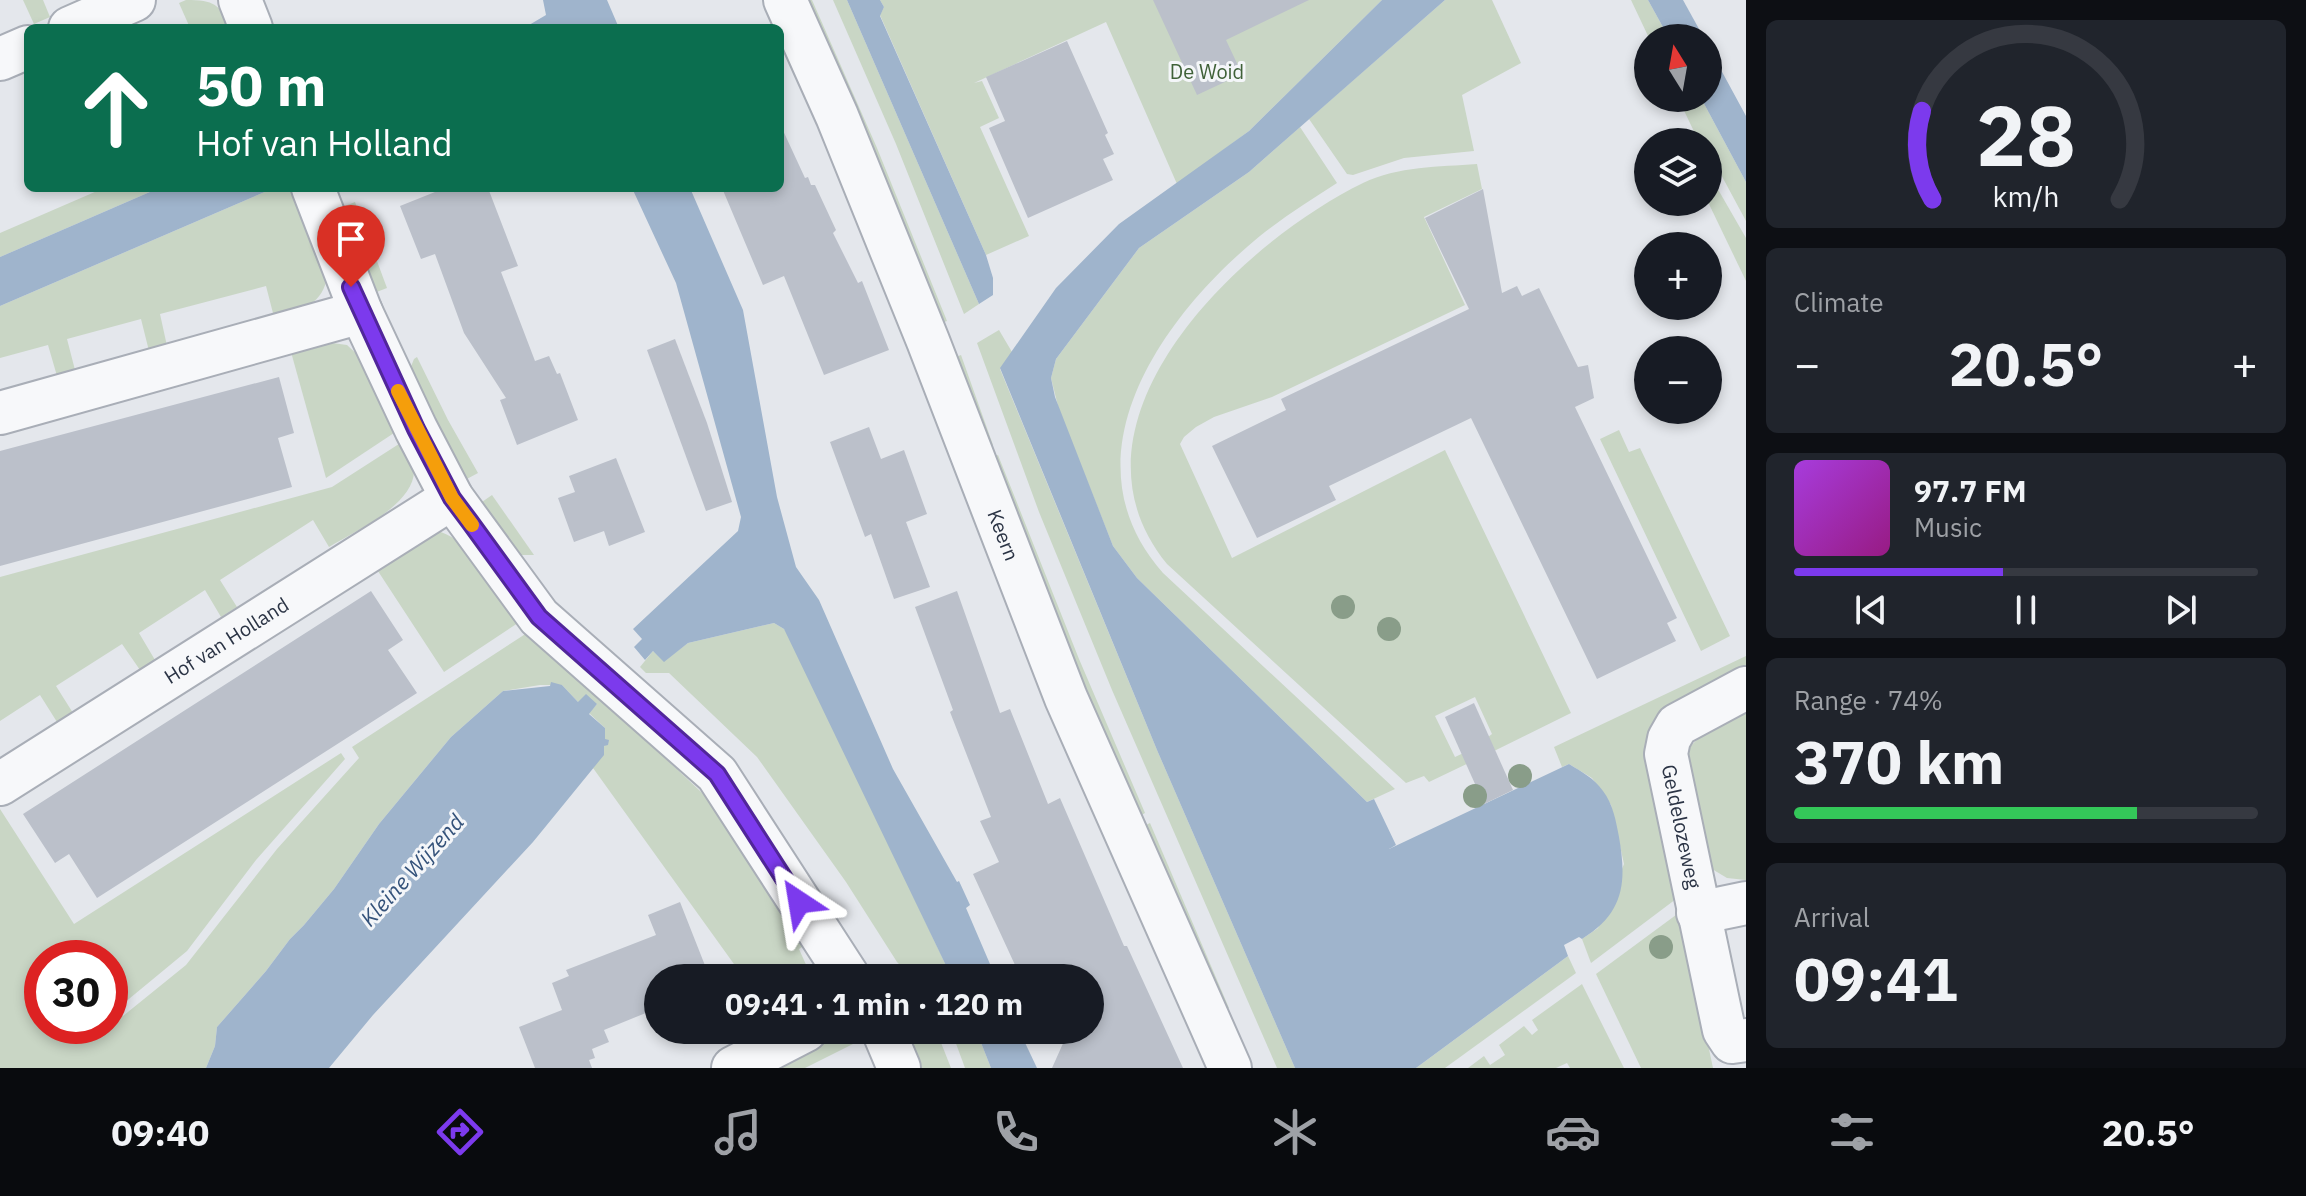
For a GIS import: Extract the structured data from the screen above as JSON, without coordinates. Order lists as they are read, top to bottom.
{
  "streets": {
    "street": ["Keern", "Hof van Holland", "Geldelozeweg"]
  },
  "water": ["Kleine Wijzend"],
  "parks": ["De Woid"],
  "north": "top",
  "page": {
    "map_buttons": ["+", "−"],
    "turn": ["50 m", "Hof van Holland"],
    "tile": [
      "Climate",
      ["Range · 74%", "370 km"],
      ["Arrival", "09:41"]
    ],
    "heat": ["−", "20.5°", "+"],
    "song": ["97.7 FM", "Music"],
    "limit": "30",
    "trip": "09:41 · 1 min · 120 m",
    "tabs": ["09:40", "20.5°"],
    "gauge": ["28", "km/h"]
  }
}
